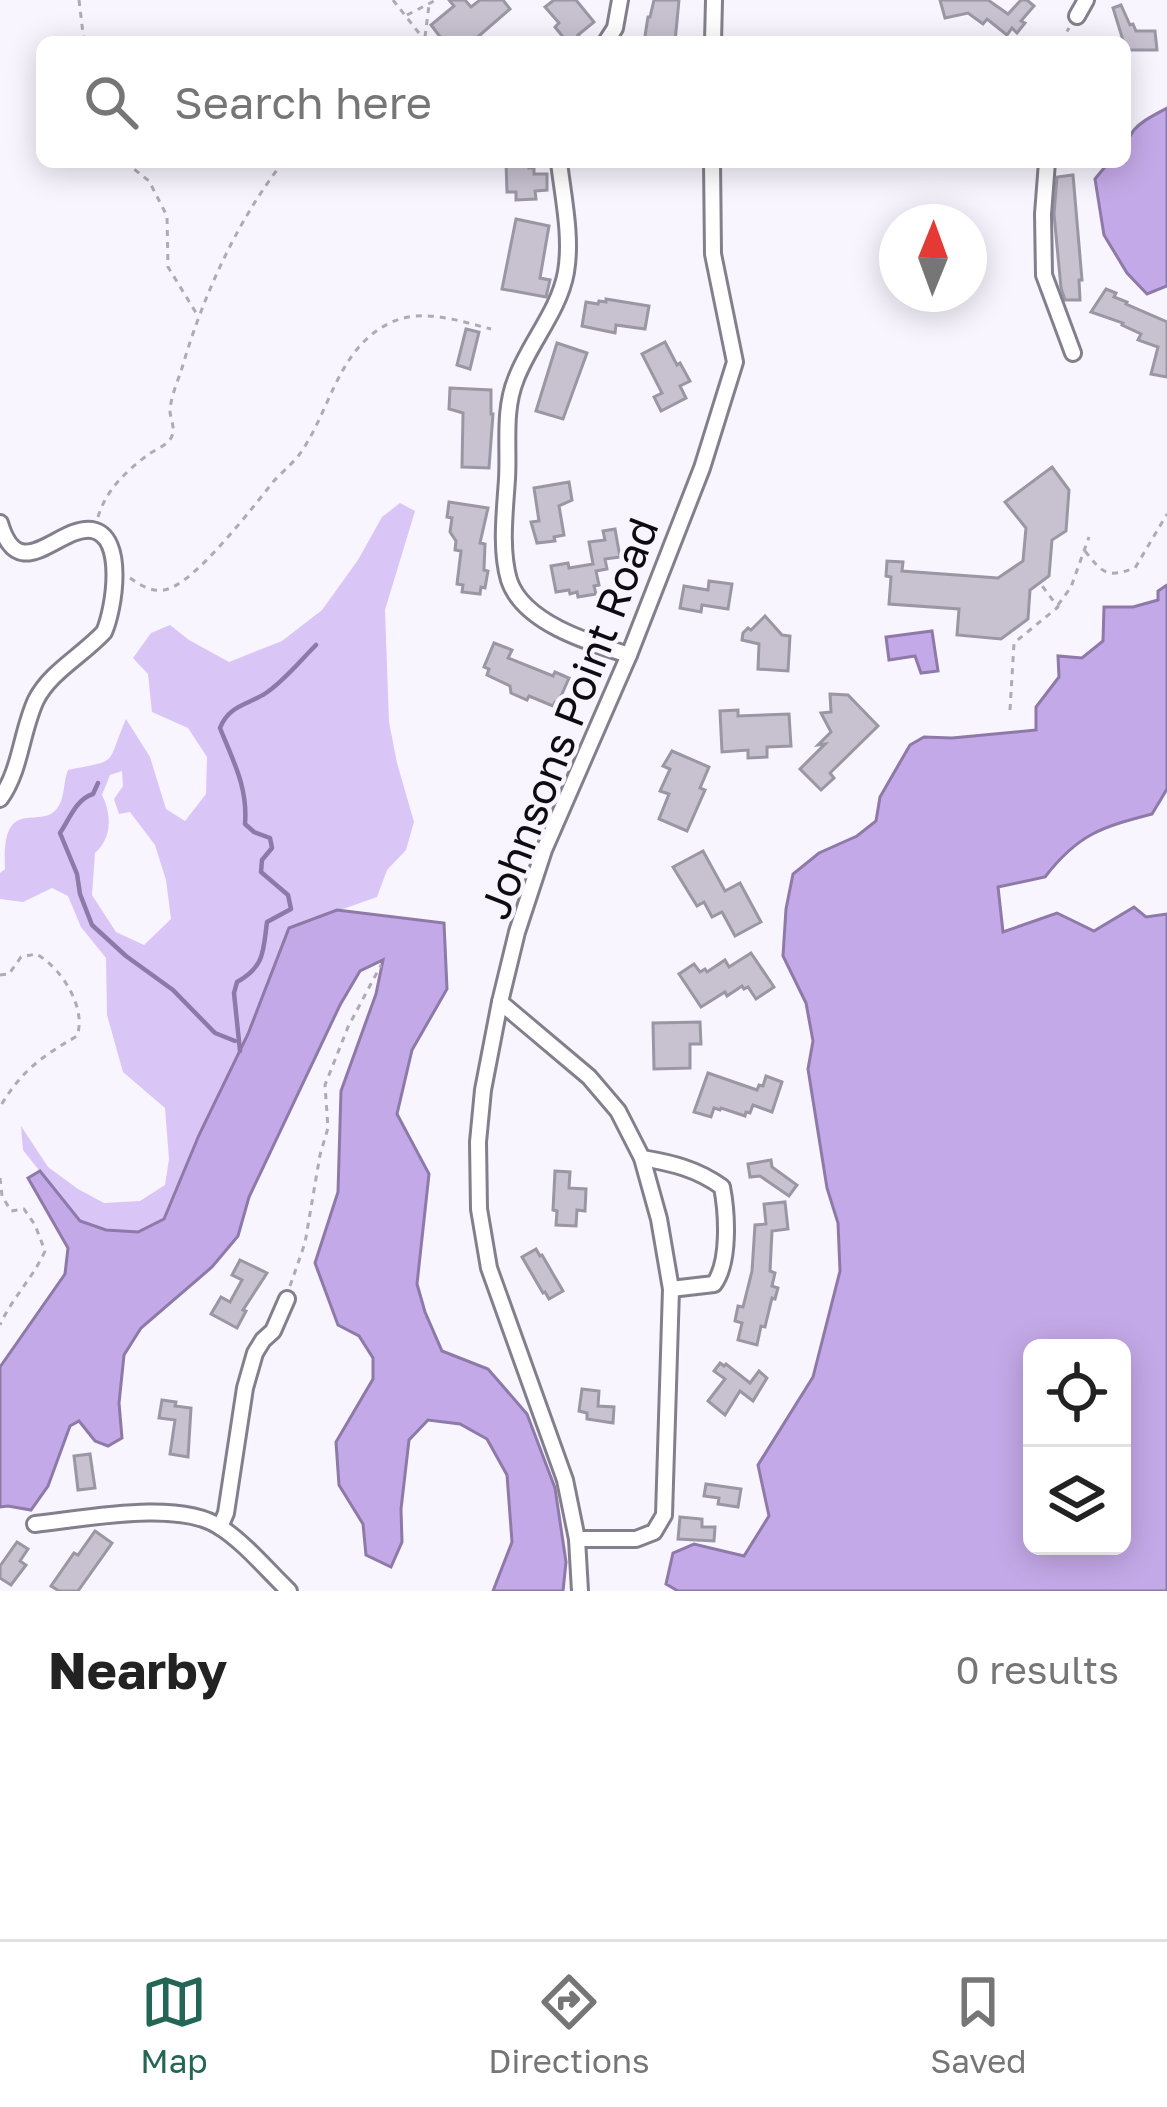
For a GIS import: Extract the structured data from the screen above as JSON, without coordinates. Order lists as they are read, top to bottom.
{
  "streets": {
    "street": ["Johnsons Point Road"]
  },
  "north": "top",
  "page": {
    "search": "Search here",
    "heading": ["Nearby", "0 results"],
    "nav": ["Map", "Directions", "Saved"]
  }
}
